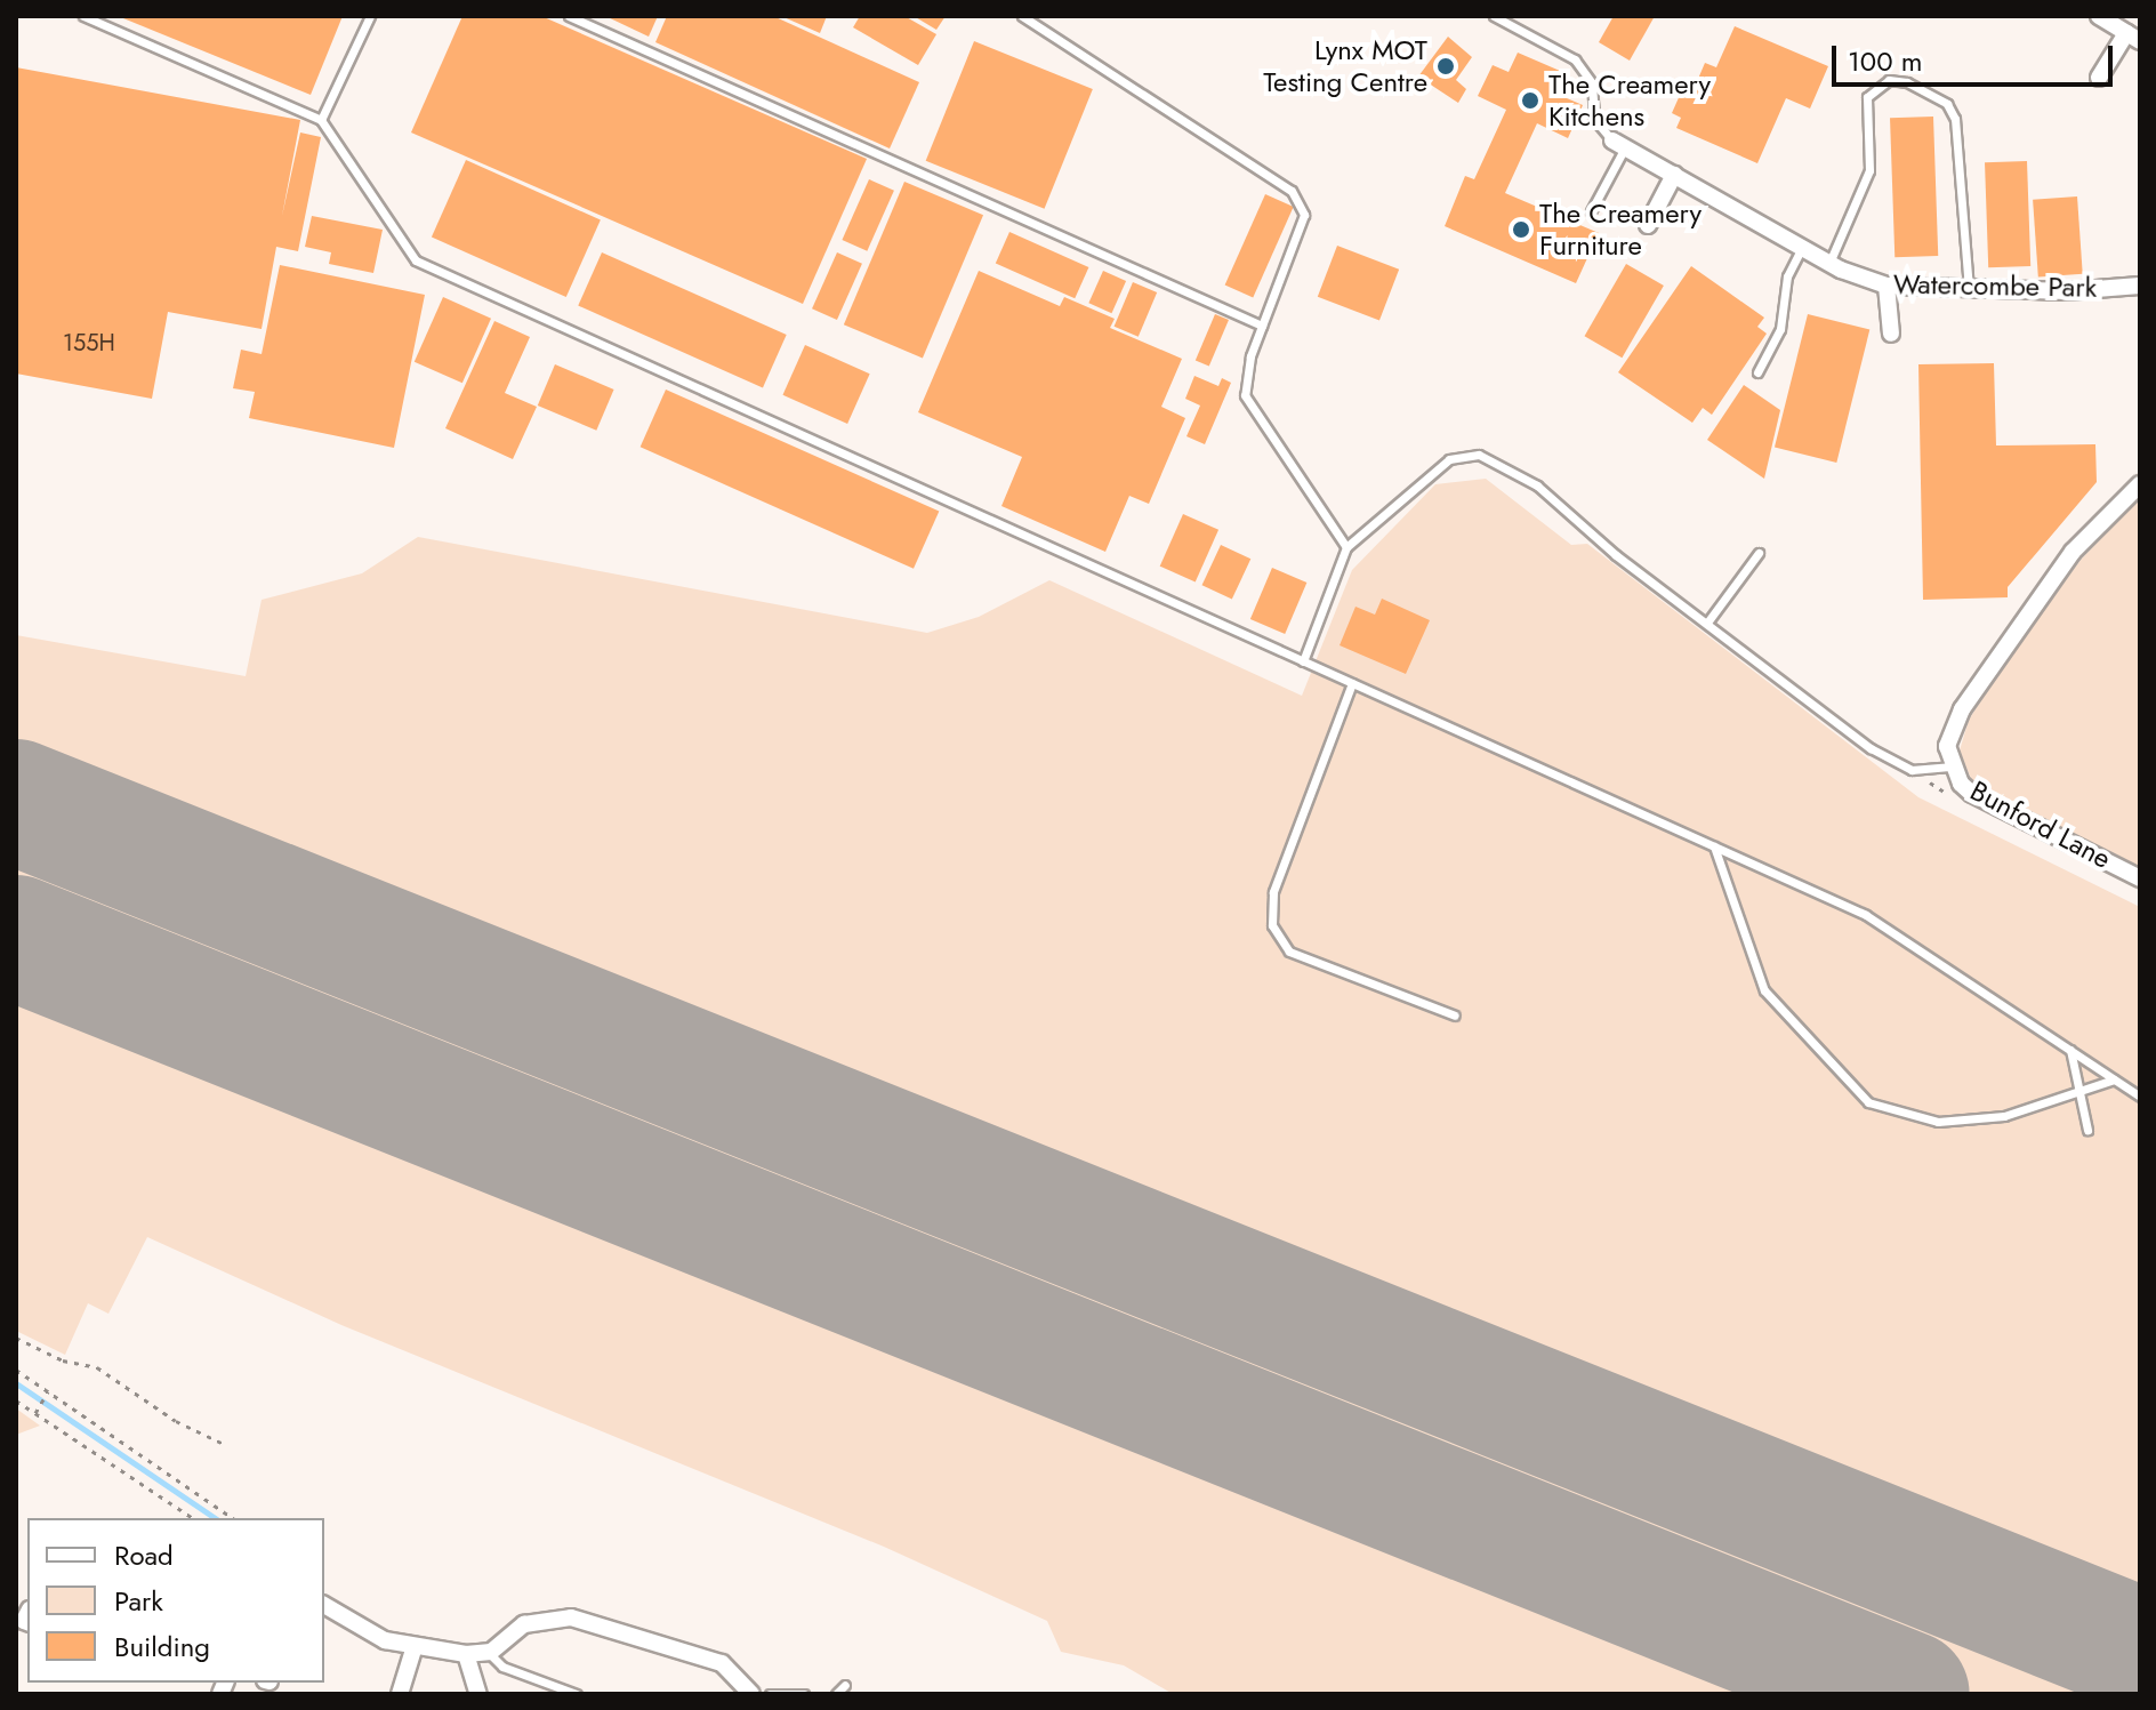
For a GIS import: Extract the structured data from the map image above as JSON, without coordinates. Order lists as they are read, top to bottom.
{
  "streets": {
    "street": ["Watercombe Park", "Bunford Lane"]
  },
  "places": ["Lynx MOT Testing Centre", "The Creamery Kitchens", "The Creamery Furniture"],
  "house_numbers": ["155H"],
  "legend": ["Road", "Park", "Building"],
  "scale_bar": "100 m"
}
